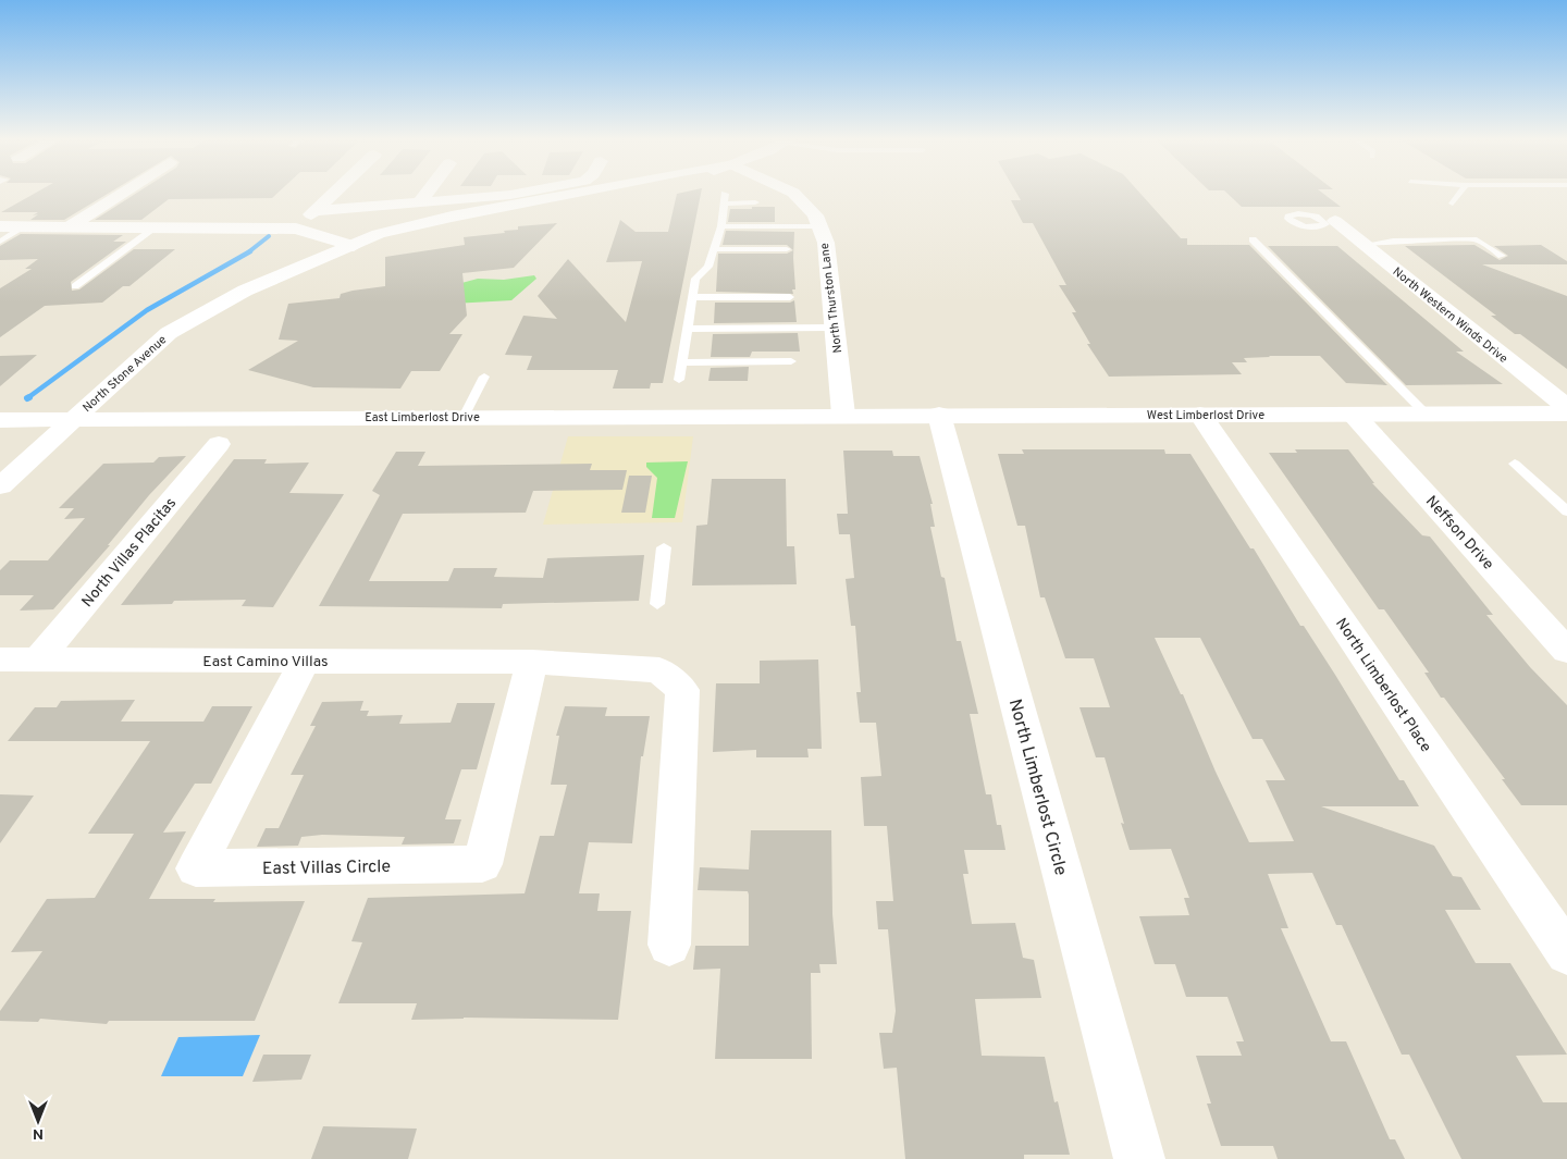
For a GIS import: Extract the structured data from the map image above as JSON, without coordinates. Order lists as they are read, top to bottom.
{
  "streets": {
    "street": [
      "North Thurston Lane",
      "North Western Winds Drive",
      "North Stone Avenue",
      "West Limberlost Drive",
      "East Limberlost Drive",
      "Neffson Drive",
      "North Villas Placitas",
      "East Camino Villas",
      "North Limberlost Place",
      "North Limberlost Circle",
      "East Villas Circle"
    ]
  },
  "crossings": [
    ["North Thurston Lane", "West Limberlost Drive"],
    ["North Thurston Lane", "East Limberlost Drive"],
    ["North Stone Avenue", "East Limberlost Drive"],
    ["West Limberlost Drive", "East Limberlost Drive"],
    ["West Limberlost Drive", "Neffson Drive"],
    ["West Limberlost Drive", "North Limberlost Place"],
    ["West Limberlost Drive", "North Limberlost Circle"],
    ["North Villas Placitas", "East Camino Villas"],
    ["East Camino Villas", "East Villas Circle"]
  ],
  "north": "bottom"
}
